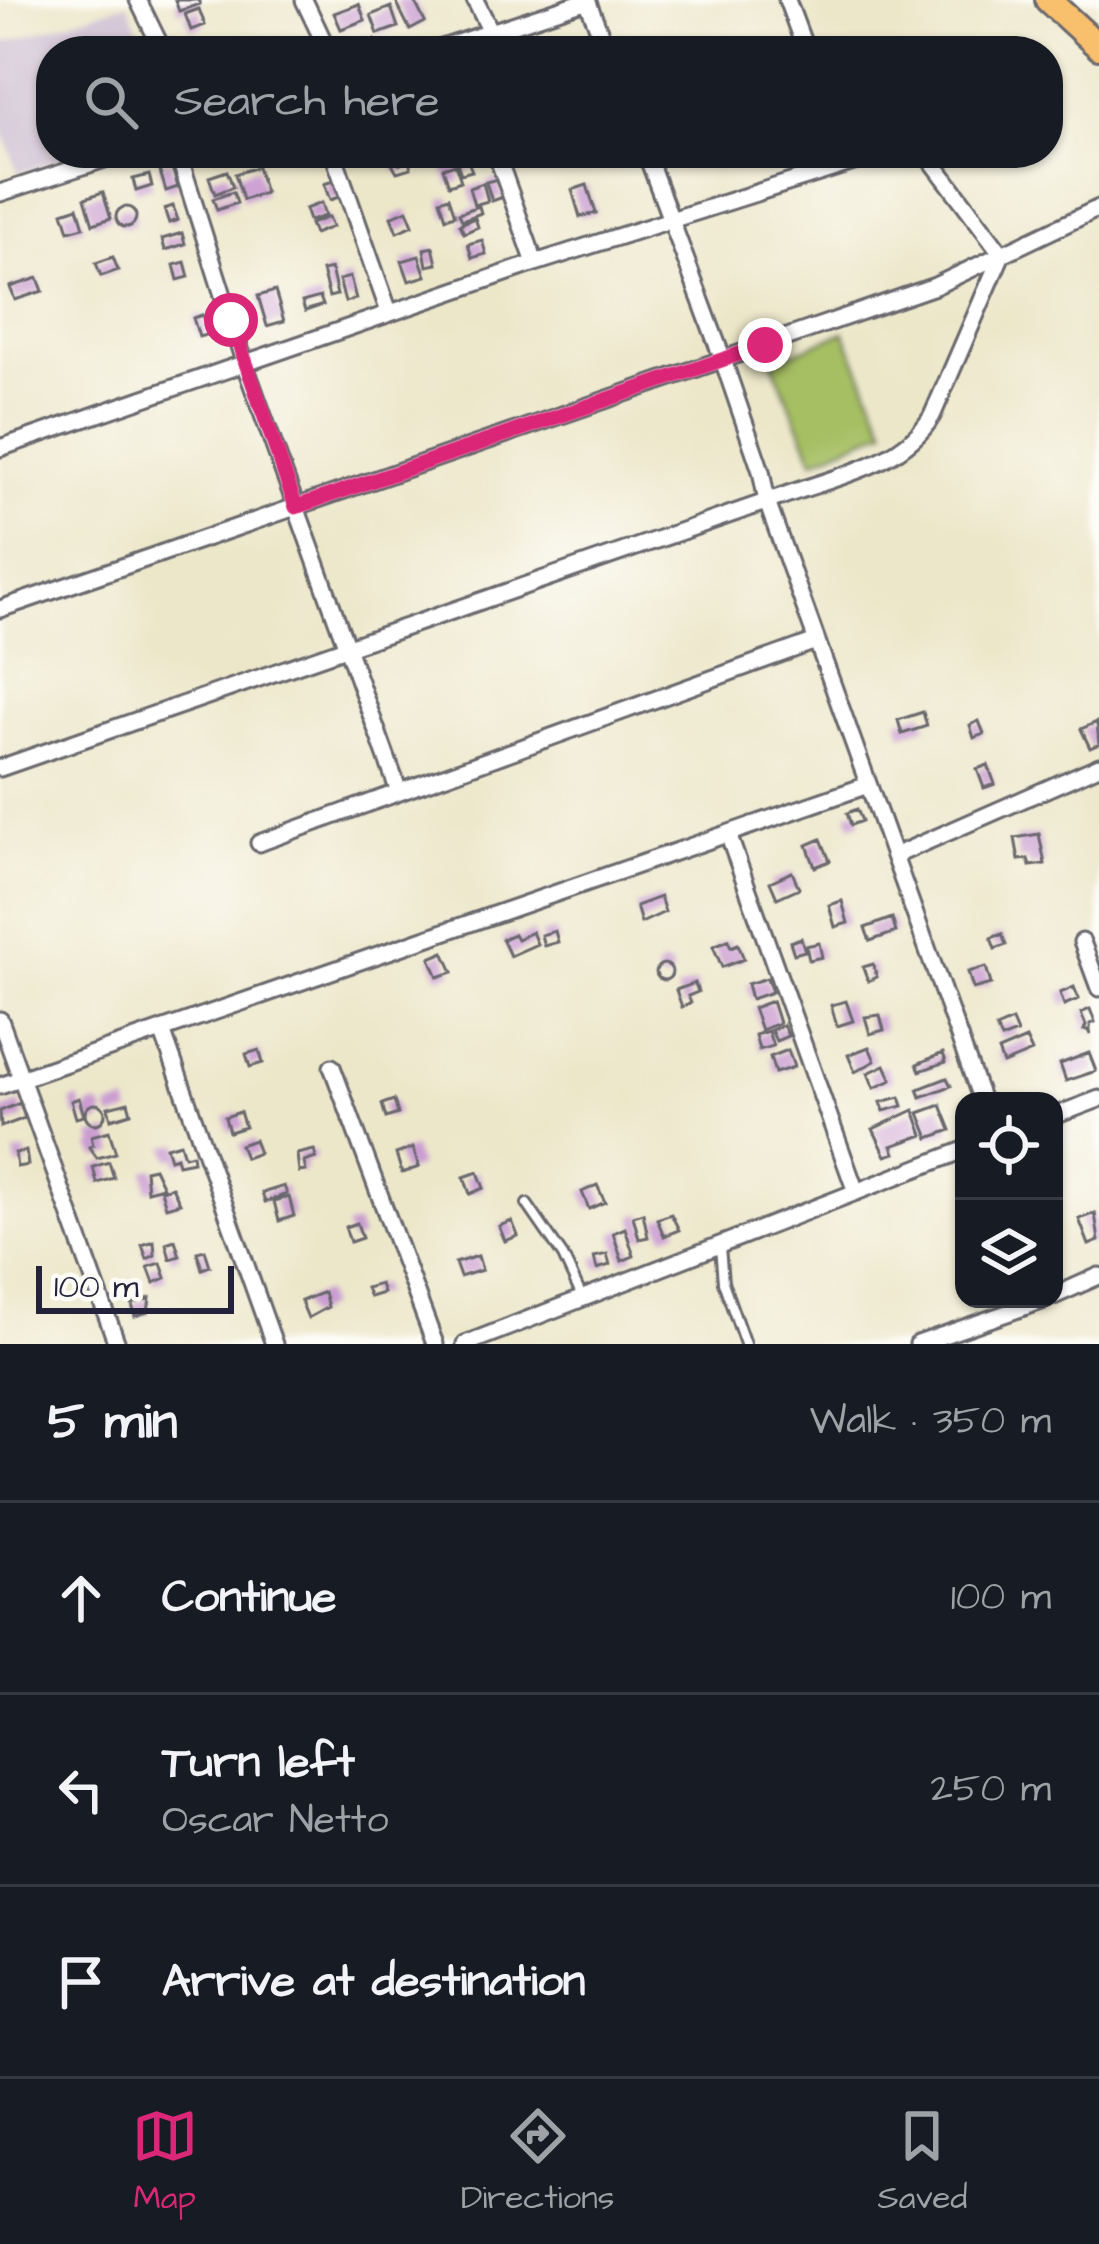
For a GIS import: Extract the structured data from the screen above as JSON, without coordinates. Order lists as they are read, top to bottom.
{
  "scale_bar": "100 m",
  "page": {
    "search": "Search here",
    "scale": "100 m",
    "heading": ["5 min", "Walk · 350 m"],
    "list": [
      ["Continue", "100 m"],
      ["Turn left", "Oscar Netto", "250 m"],
      "Arrive at destination"
    ],
    "nav": ["Map", "Directions", "Saved"]
  }
}
